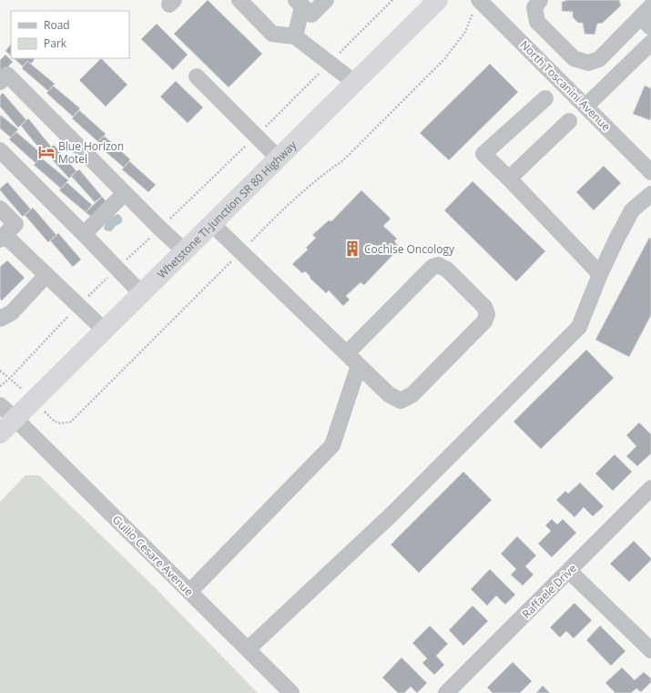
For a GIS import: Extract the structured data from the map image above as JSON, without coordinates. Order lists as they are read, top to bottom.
{
  "streets": {
    "highway": ["Whetstone TI-Junction SR 80 Highway"],
    "street": ["North Toscanini Avenue", "Guilio Cesare Avenue", "Raffaele Drive"]
  },
  "crossings": [
    ["Whetstone TI-Junction SR 80 Highway", "Guilio Cesare Avenue"]
  ],
  "places": {
    "hotel": ["Blue Horizon Motel"],
    "building": ["Cochise Oncology"]
  },
  "legend": ["Road", "Park"]
}
